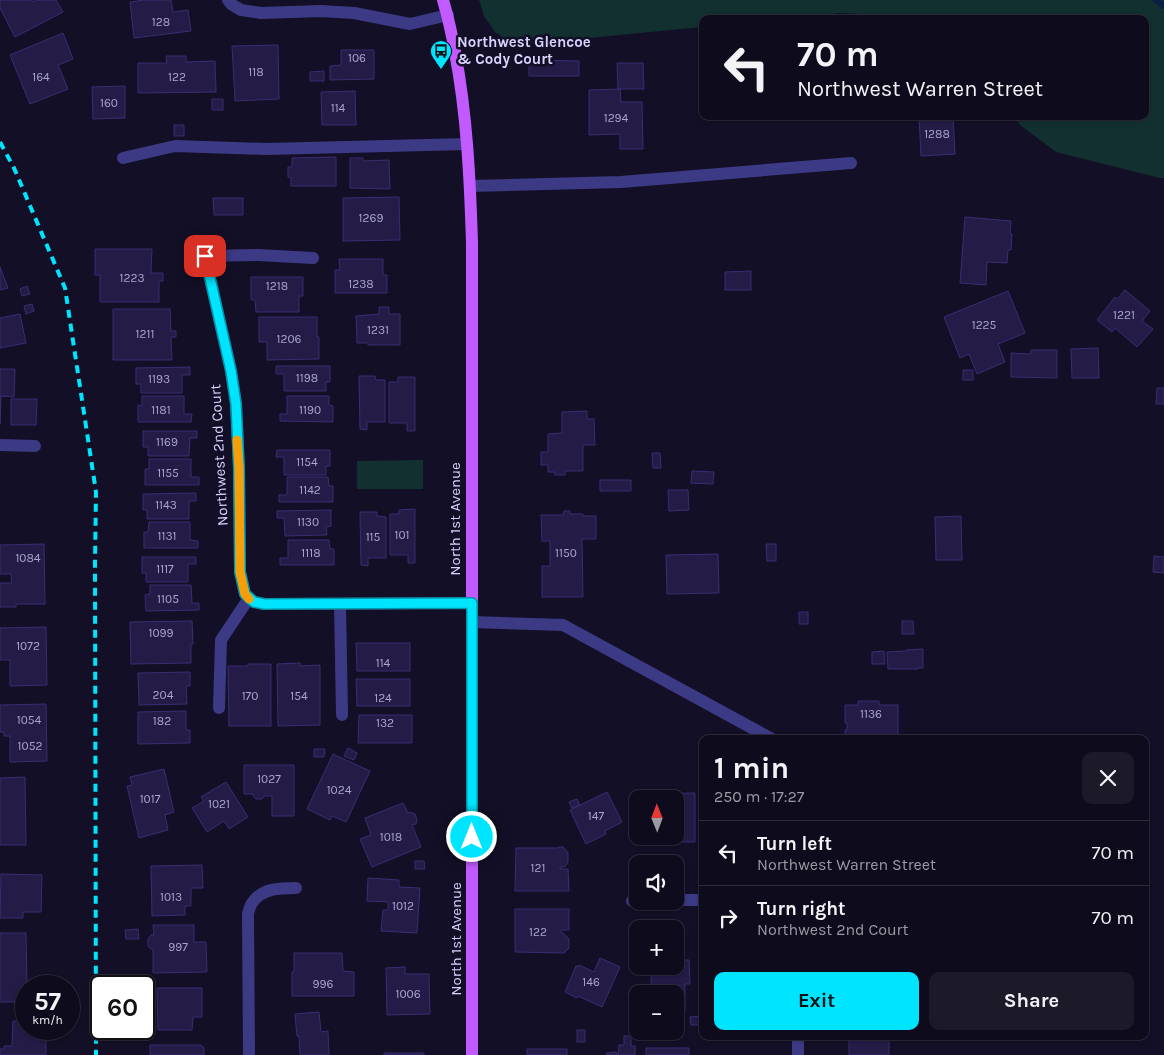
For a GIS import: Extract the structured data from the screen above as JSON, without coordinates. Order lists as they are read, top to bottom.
{
  "streets": {
    "main road": ["North 1st Avenue"],
    "street": ["Northwest 2nd Court"]
  },
  "places": {
    "bus stop": ["Northwest Glencoe & Cody Court"]
  },
  "house_numbers": [
    "128",
    "106",
    "118",
    "164",
    "122",
    "160",
    "114",
    "1294",
    "1288",
    "1269",
    "1223",
    "1238",
    "1218",
    "1221",
    "1225",
    "1231",
    "1211",
    "1206",
    "1198",
    "1193",
    "1181",
    "1190",
    "1169",
    "1154",
    "1155",
    "1142",
    "1143",
    "1130",
    "101",
    "1131",
    "115",
    "1118",
    "1150",
    "1084",
    "1117",
    "1105",
    "1099",
    "1072",
    "114",
    "204",
    "170",
    "154",
    "124",
    "1136",
    "1054",
    "182",
    "132",
    "1052",
    "1027",
    "1024",
    "1017",
    "1021",
    "147",
    "1018",
    "121",
    "1013",
    "1012",
    "122",
    "997",
    "146",
    "996",
    "1006"
  ],
  "north": "top",
  "page": {
    "turn": ["70 m", "Northwest Warren Street"],
    "heading": ["1 min", "250 m · 17:27"],
    "map_buttons": ["+", "−"],
    "list": [
      {
        "name": "Turn left",
        "note": "Northwest Warren Street",
        "value": "70 m"
      },
      {
        "name": "Turn right",
        "note": "Northwest 2nd Court",
        "value": "70 m"
      }
    ],
    "buttons": ["Exit", "Share"],
    "speed": "57 km/h",
    "limit": "60"
  }
}
